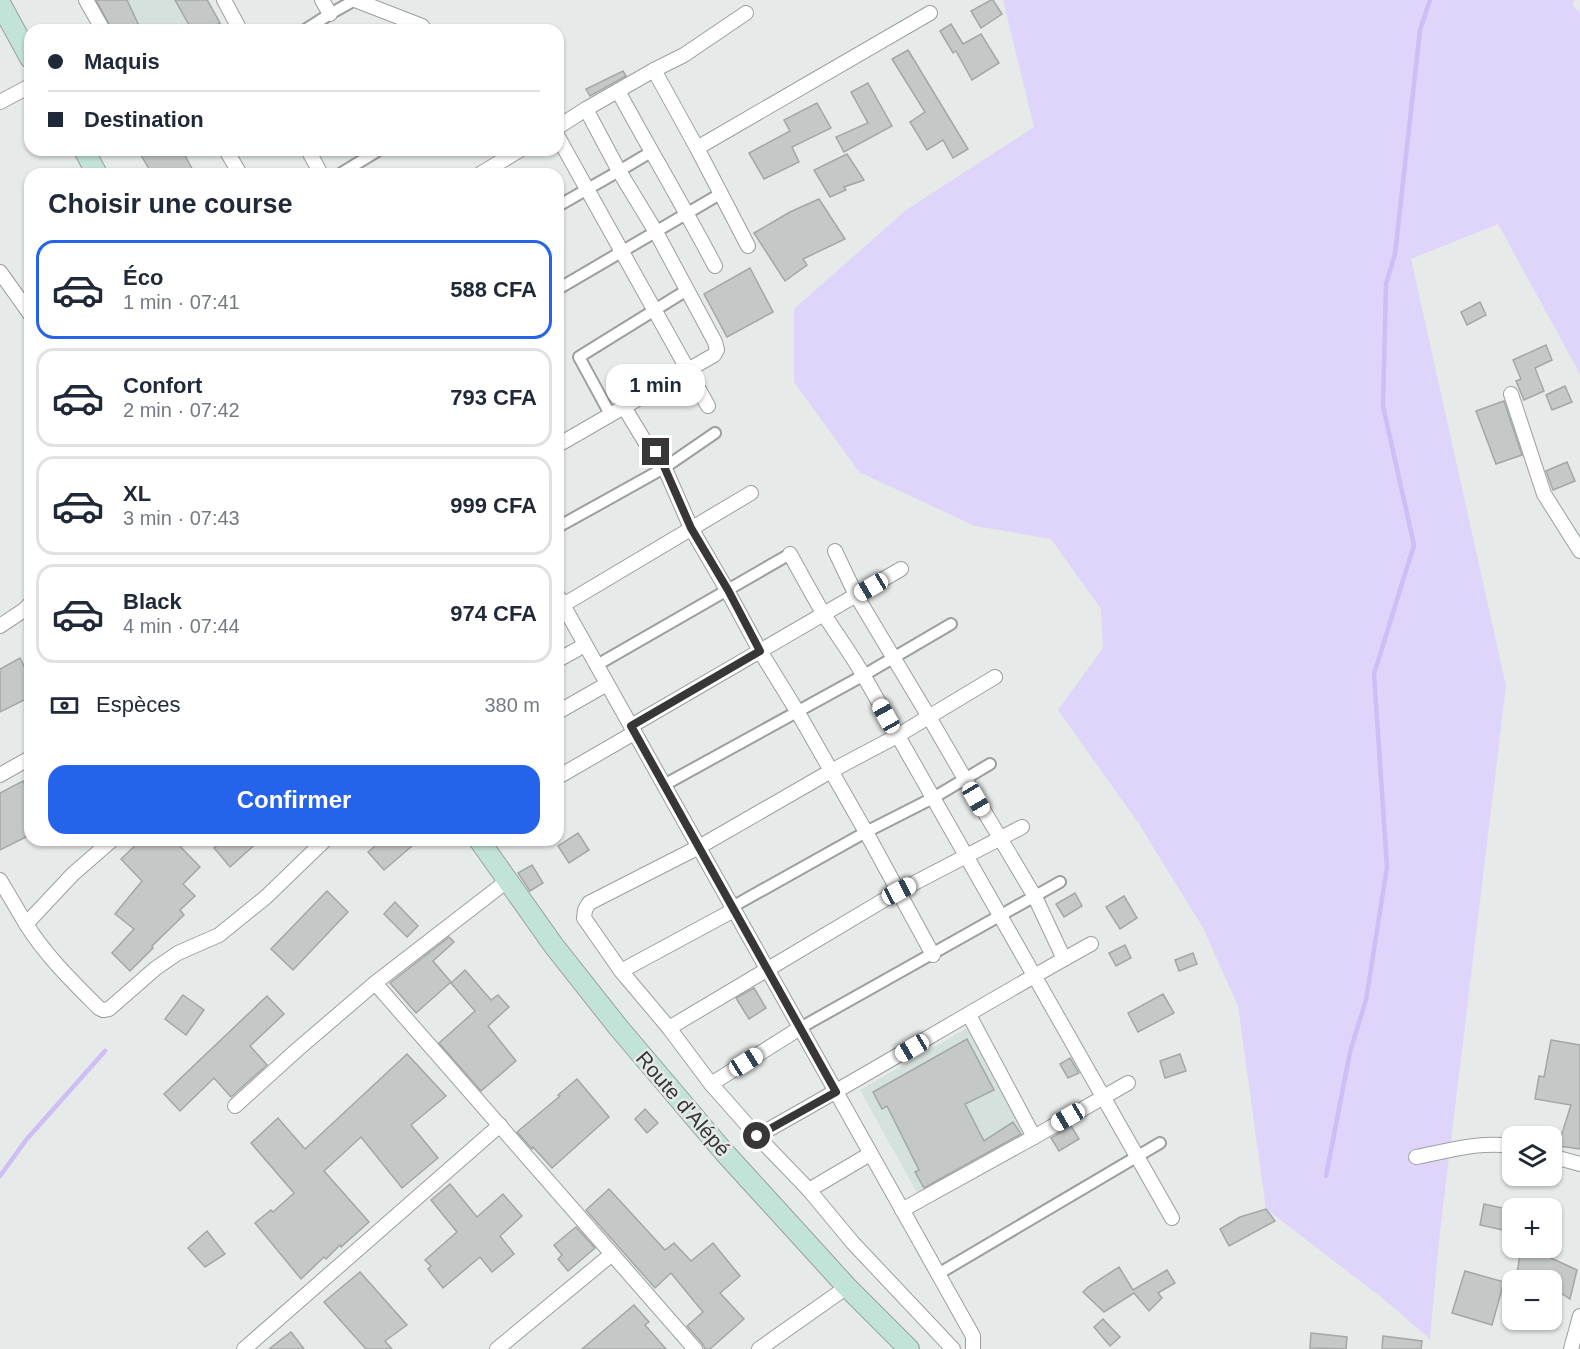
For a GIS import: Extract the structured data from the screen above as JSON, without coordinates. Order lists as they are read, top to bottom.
{
  "streets": {
    "main road": ["Route d'Alépé"]
  },
  "page": {
    "banner": ["Maquis", "Destination"],
    "heading": "Choisir une course",
    "list": [
      {
        "name": "Éco",
        "note": "1 min · 07:41",
        "value": "588 CFA"
      },
      {
        "name": "Confort",
        "note": "2 min · 07:42",
        "value": "793 CFA"
      },
      {
        "name": "XL",
        "note": "3 min · 07:43",
        "value": "999 CFA"
      },
      {
        "name": "Black",
        "note": "4 min · 07:44",
        "value": "974 CFA"
      }
    ],
    "bubble": "1 min",
    "pay": ["Espèces", "380 m"],
    "buttons": "Confirmer",
    "map_buttons": ["+", "−"]
  }
}
